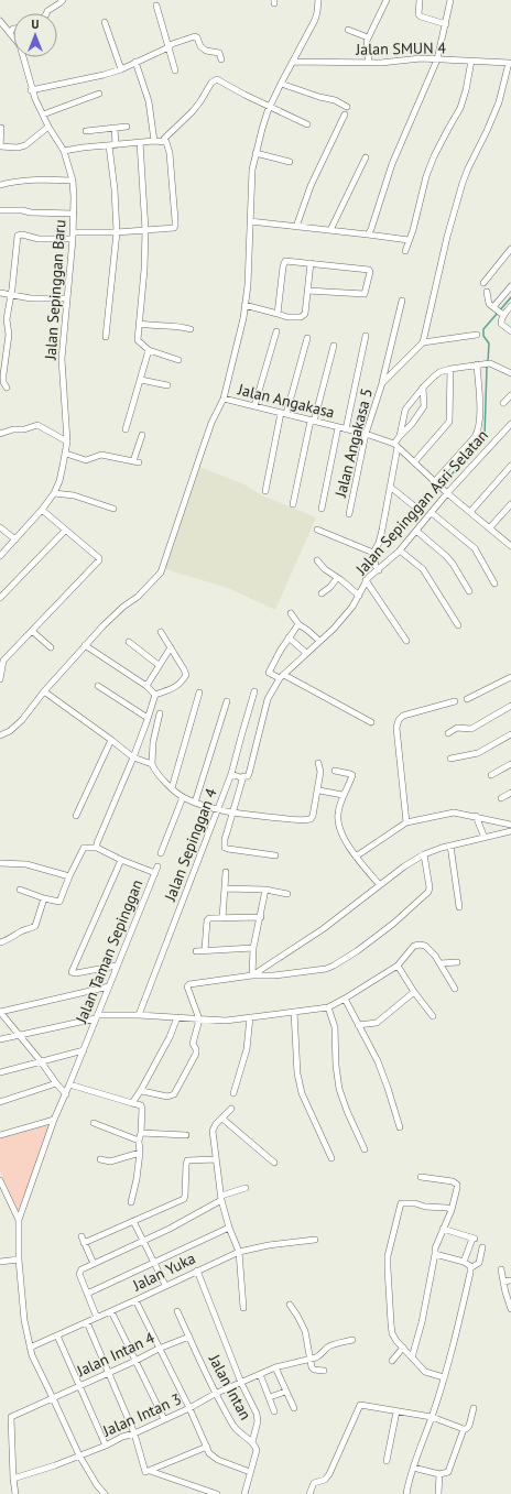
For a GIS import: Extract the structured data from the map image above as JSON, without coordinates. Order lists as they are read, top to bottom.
{
  "streets": {
    "street": [
      "Jalan SMUN 4",
      "Jalan Sepinggan Baru",
      "Jalan Angakasa",
      "Jalan Angakasa 5",
      "Jalan Sepinggan Asri Selatan",
      "Jalan Sepinggan 4",
      "Jalan Taman Sepinggan",
      "Jalan Yuka",
      "Jalan Intan 4",
      "Jalan Intan",
      "Jalan Intan 3"
    ]
  },
  "crossings": [
    ["Jalan SMUN 4", "Jalan Angakasa 5"],
    ["Jalan Angakasa", "Jalan Angakasa 5"],
    ["Jalan Sepinggan Asri Selatan", "Jalan Sepinggan 4"],
    ["Jalan Intan 4", "Jalan Intan"],
    ["Jalan Intan 4", "Jalan Intan 3"],
    ["Jalan Intan", "Jalan Intan 3"]
  ],
  "north": "top"
}
